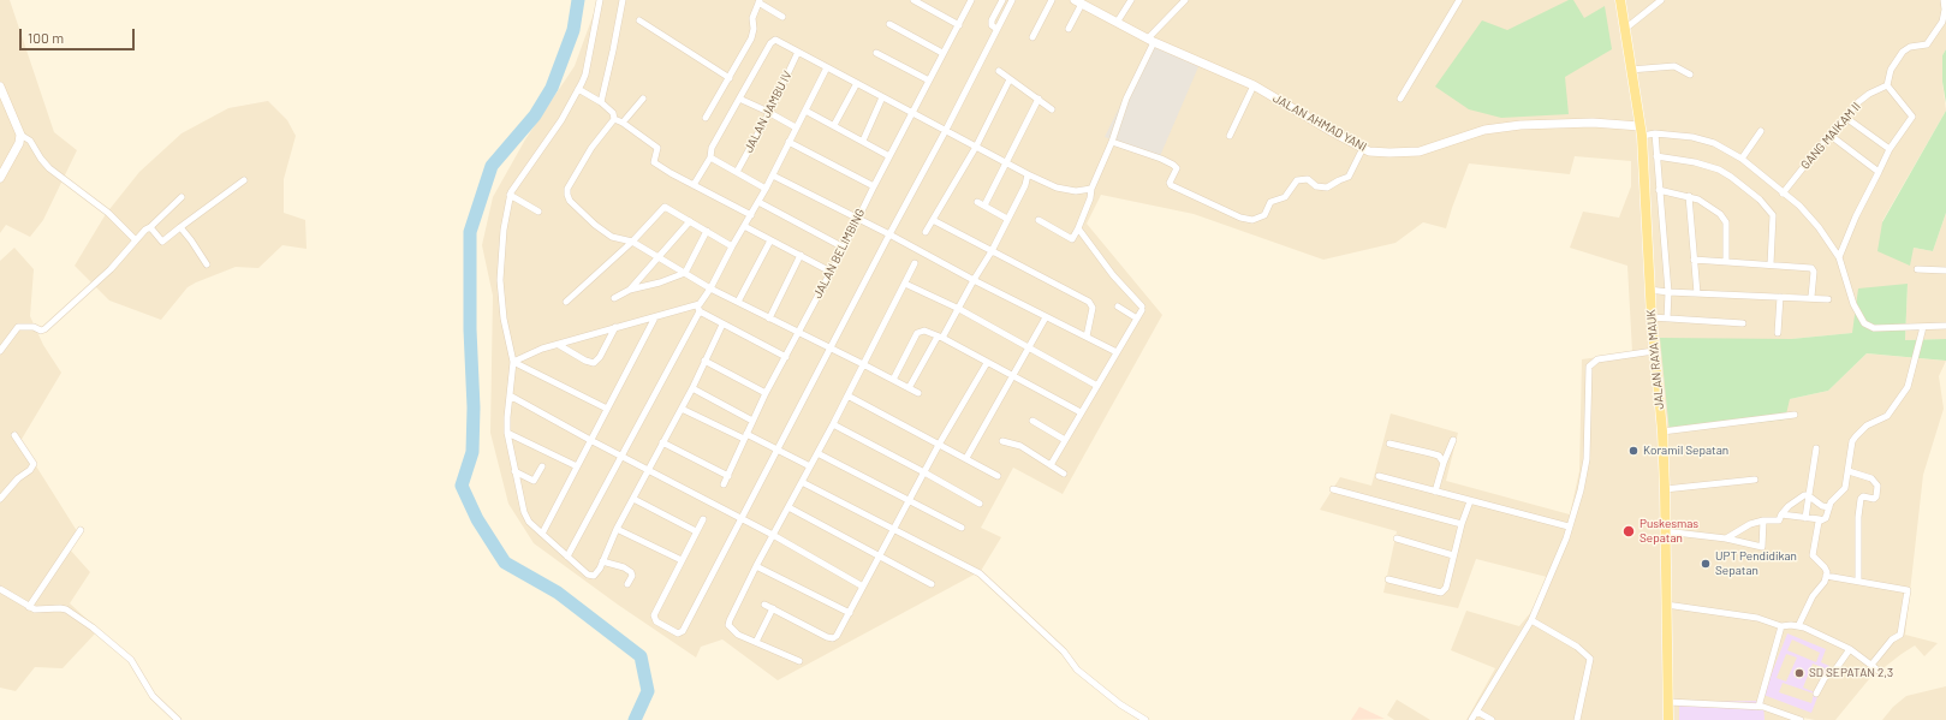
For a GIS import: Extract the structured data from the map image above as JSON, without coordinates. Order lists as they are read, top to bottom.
{
  "streets": {
    "main road": ["JALAN RAYA MAUK"],
    "street": [
      "JALAN JAMBU IV",
      "JALAN AHMAD YANI",
      "GANG MAIKAM II",
      "JALAN BELIMBING"
    ]
  },
  "crossings": [
    ["JALAN AHMAD YANI", "JALAN RAYA MAUK"]
  ],
  "places": [
    "Koramil Sepatan",
    "Puskesmas Sepatan",
    "UPT Pendidikan Sepatan",
    "SD SEPATAN 2,3"
  ],
  "scale_bar": "100 m"
}
